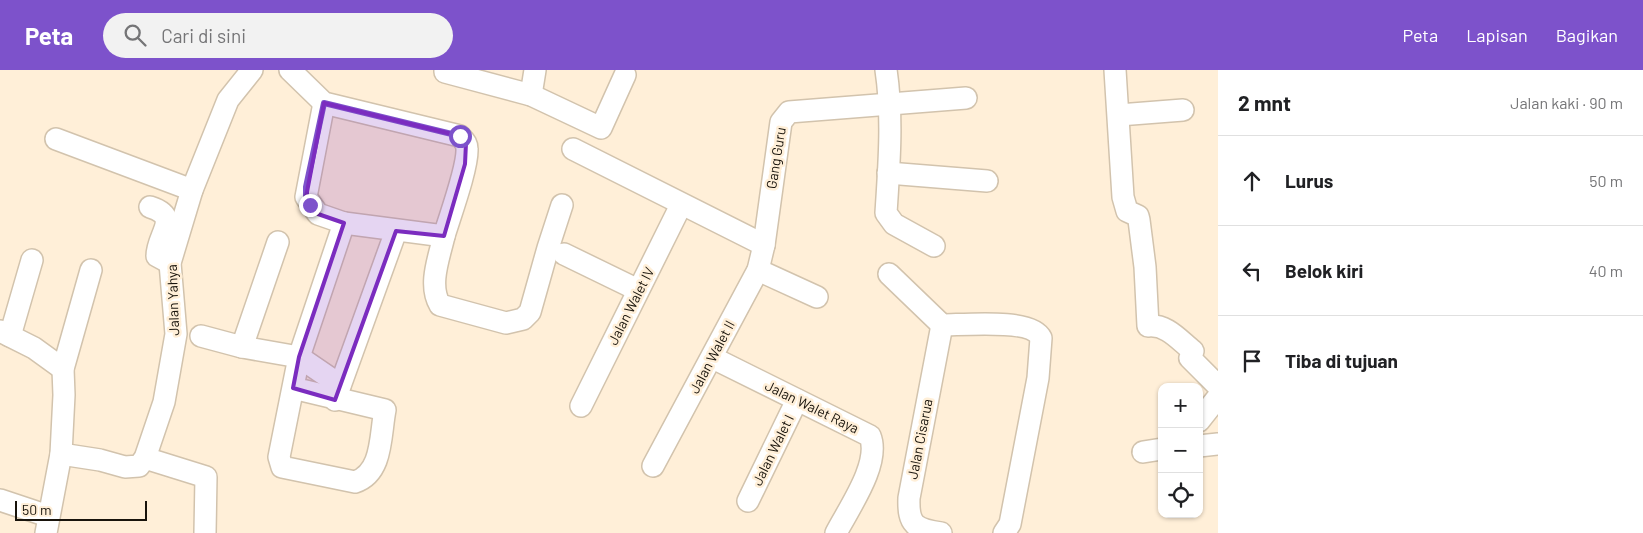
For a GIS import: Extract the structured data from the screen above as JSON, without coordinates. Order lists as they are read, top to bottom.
{
  "streets": {
    "street": [
      "Gang Guru",
      "Jalan Yahya",
      "Jalan Walet IV",
      "Jalan Walet II",
      "Jalan Walet Raya",
      "Jalan Cisarua",
      "Jalan Walet I"
    ]
  },
  "crossings": [
    ["Gang Guru", "Jalan Walet II"],
    ["Jalan Walet II", "Jalan Walet Raya"],
    ["Jalan Walet Raya", "Jalan Walet I"]
  ],
  "scale_bar": "50 m",
  "page": {
    "header": "Peta",
    "search": "Cari di sini",
    "nav": ["Peta", "Lapisan", "Bagikan"],
    "heading": ["2 mnt", "Jalan kaki · 90 m"],
    "list": [
      ["Lurus", "50 m"],
      ["Belok kiri", "40 m"],
      "Tiba di tujuan"
    ],
    "map_buttons": ["+", "−"],
    "scale": "50 m"
  }
}
